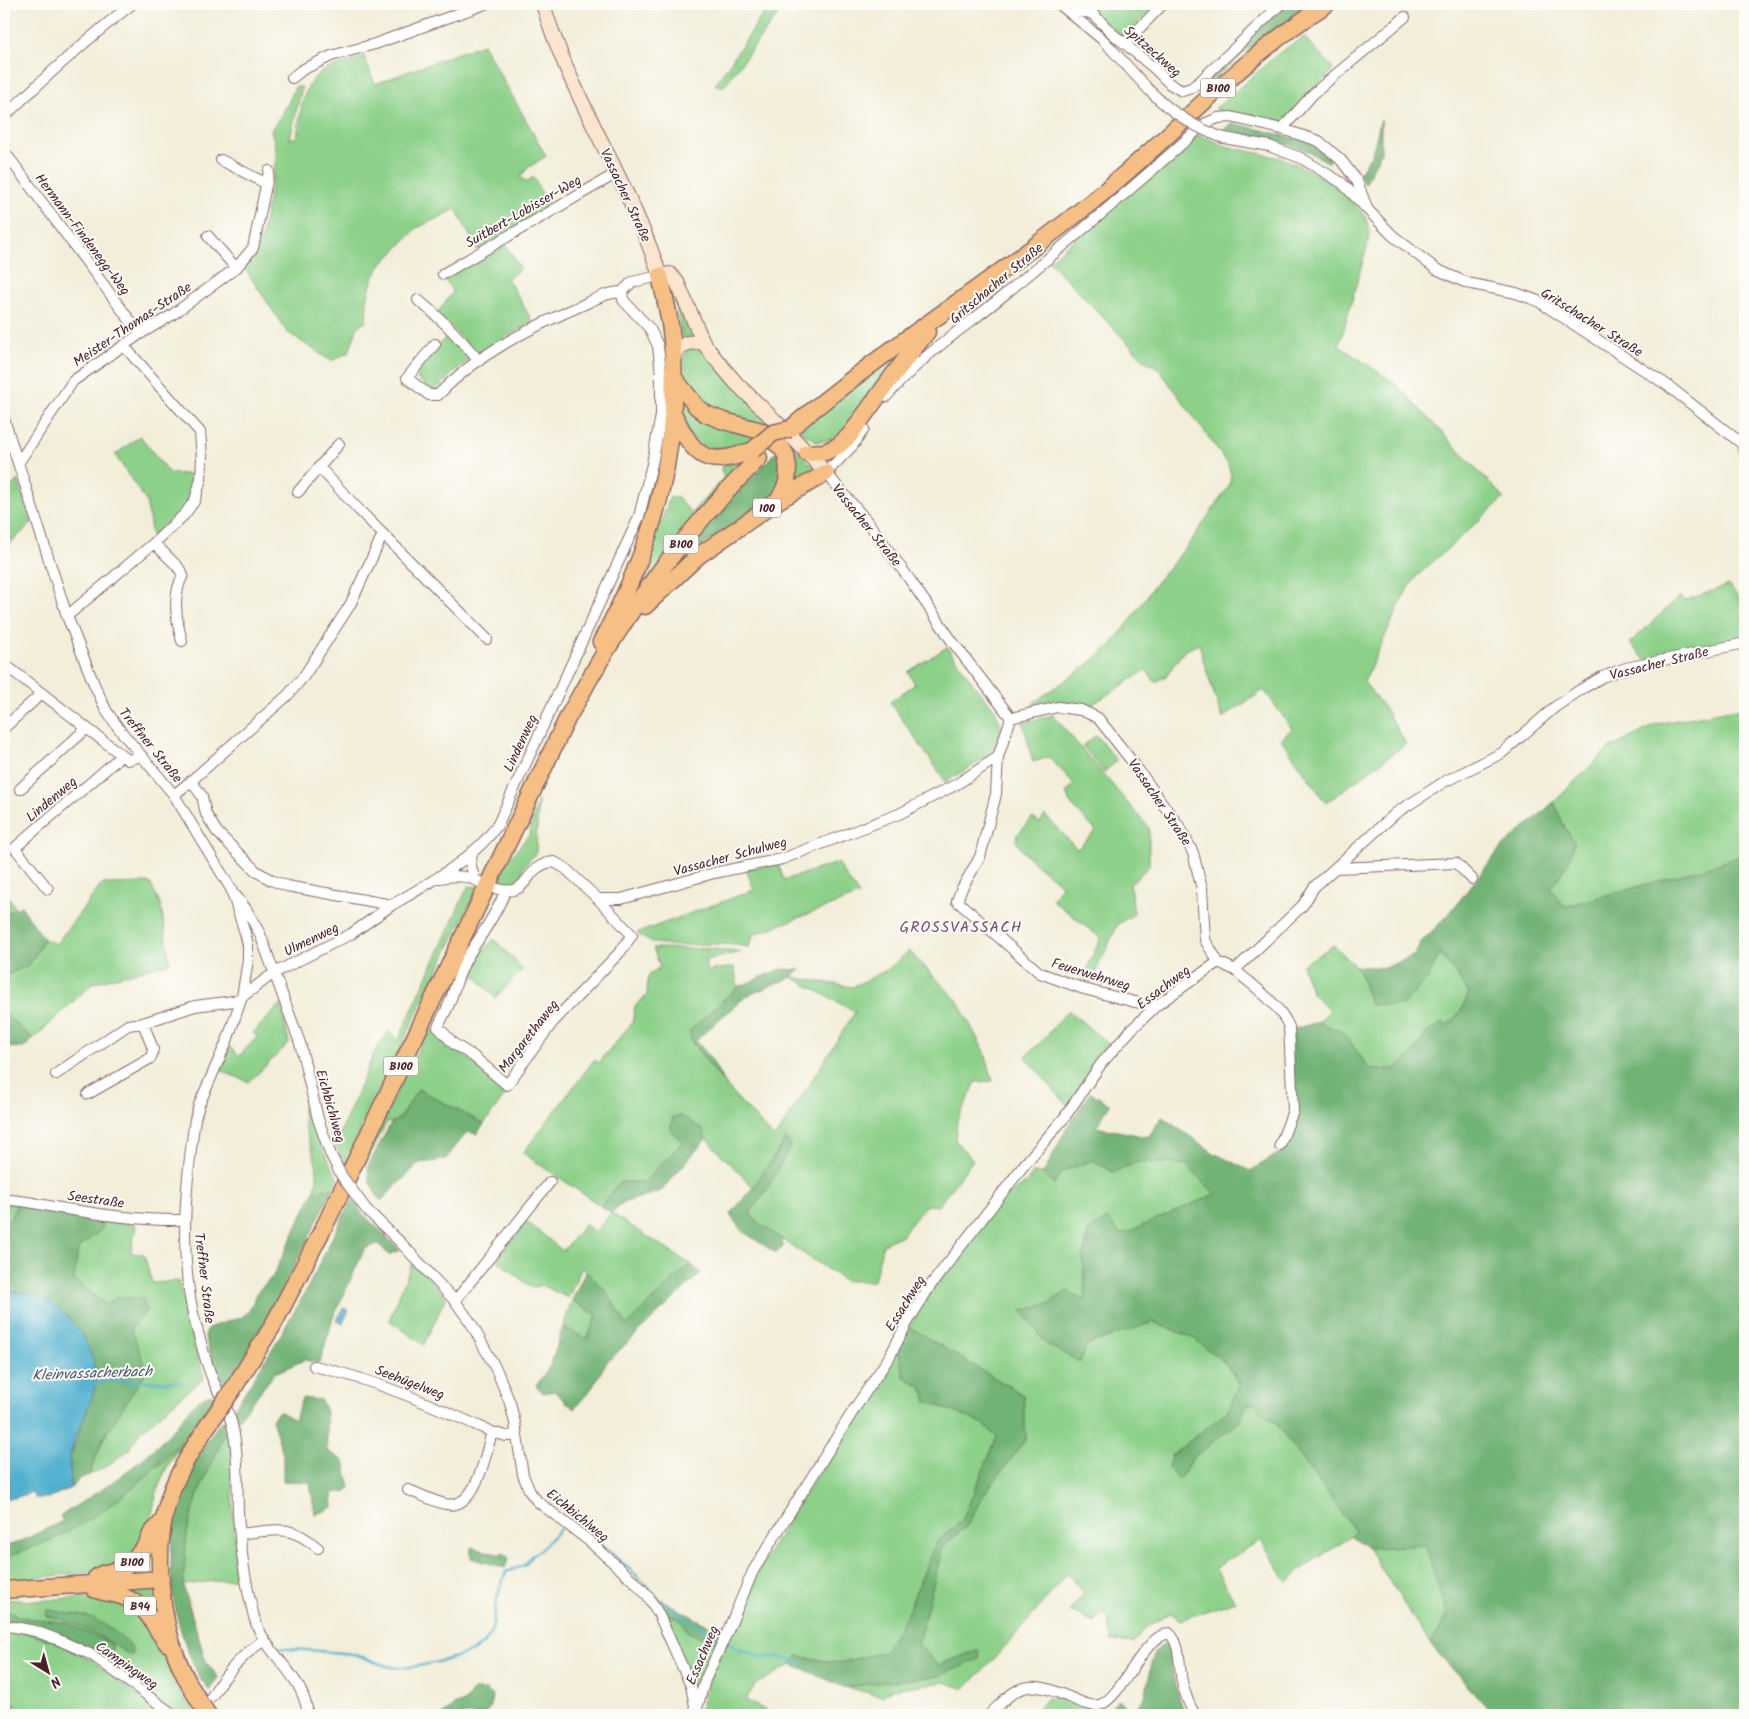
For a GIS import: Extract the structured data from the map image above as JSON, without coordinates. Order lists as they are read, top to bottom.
{
  "streets": {
    "main road": [
      "B100",
      "Vassacher Straße",
      "100",
      "B94"
    ],
    "street": [
      "Spitzeckweg",
      "Suitbert-Lobisser-Weg",
      "Hermann-Findenegg-Weg",
      "Gritschacher Straße",
      "Meister-Thomas-Straße",
      "Lindenweg",
      "Treffner Straße",
      "Vassacher Schulweg",
      "Ulmenweg",
      "Feuerwehrweg",
      "Essachweg",
      "Margarethaweg",
      "Eichbichlweg",
      "Seestraße",
      "Seehügelweg",
      "Campingweg"
    ]
  },
  "crossings": [
    ["Spitzeckweg", "Gritschacher Straße"],
    ["B100", "100"],
    ["B100", "B94"],
    ["Vassacher Straße", "Suitbert-Lobisser-Weg"],
    ["Vassacher Straße", "Gritschacher Straße"],
    ["Vassacher Straße", "100"],
    ["Vassacher Straße", "Essachweg"],
    ["Hermann-Findenegg-Weg", "Meister-Thomas-Straße"],
    ["Gritschacher Straße", "100"],
    ["Meister-Thomas-Straße", "Treffner Straße"],
    ["Lindenweg", "Ulmenweg"],
    ["Treffner Straße", "Ulmenweg"],
    ["Treffner Straße", "Eichbichlweg"],
    ["Treffner Straße", "Seestraße"],
    ["Vassacher Schulweg", "Feuerwehrweg"],
    ["Vassacher Schulweg", "Margarethaweg"],
    ["Ulmenweg", "Eichbichlweg"],
    ["Feuerwehrweg", "Essachweg"],
    ["Essachweg", "Eichbichlweg"],
    ["Eichbichlweg", "Seehügelweg"]
  ],
  "districts": ["GROSSVASSACH"],
  "water": ["Kleinvassacherbach"],
  "north": "bottom right"
}
